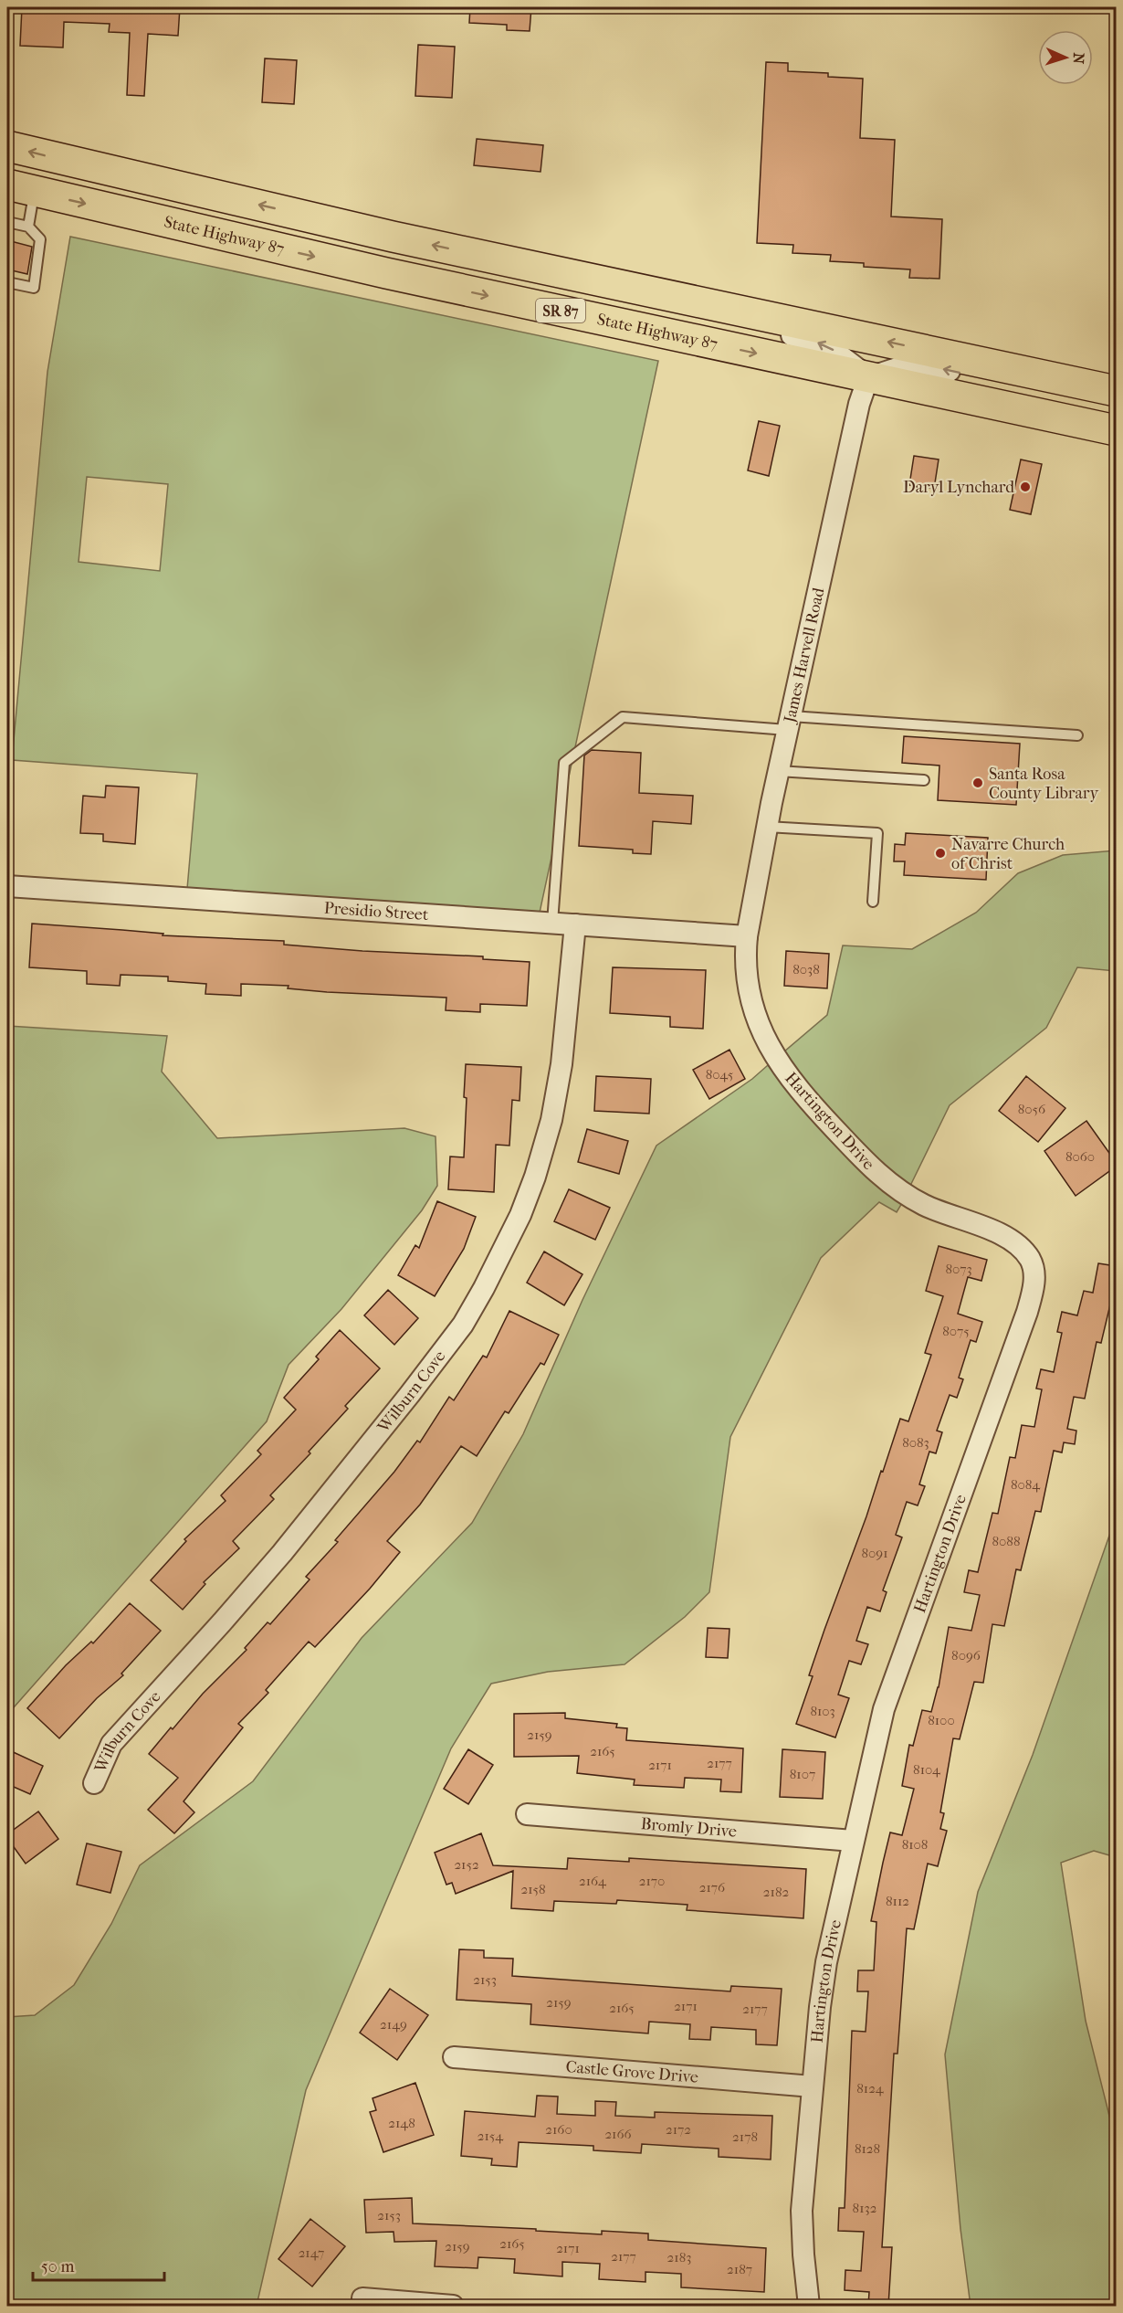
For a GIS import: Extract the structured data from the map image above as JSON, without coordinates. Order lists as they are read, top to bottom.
{
  "streets": {
    "highway": ["State Highway 87", "SR 87"],
    "street": [
      "James Harvell Road",
      "Presidio Street",
      "Hartington Drive",
      "Wilburn Cove",
      "Bromly Drive",
      "Castle Grove Drive"
    ]
  },
  "crossings": [
    ["State Highway 87", "James Harvell Road"],
    ["James Harvell Road", "Presidio Street"],
    ["James Harvell Road", "Hartington Drive"],
    ["Presidio Street", "Hartington Drive"],
    ["Presidio Street", "Wilburn Cove"],
    ["Hartington Drive", "Bromly Drive"],
    ["Hartington Drive", "Castle Grove Drive"]
  ],
  "places": ["Daryl Lynchard", "Santa Rosa County Library", "Navarre Church of Christ"],
  "house_numbers": [
    "8038",
    "8045",
    "8056",
    "8060",
    "8073",
    "8075",
    "8083",
    "8084",
    "8088",
    "8091",
    "8096",
    "8103",
    "8100",
    "2159",
    "2165",
    "2177",
    "2171",
    "8104",
    "8107",
    "8108",
    "2152",
    "2164",
    "2170",
    "2176",
    "2158",
    "2182",
    "8112",
    "2153",
    "2159",
    "2171",
    "2165",
    "2177",
    "2149",
    "8124",
    "2148",
    "2160",
    "2172",
    "2166",
    "2154",
    "2178",
    "8128",
    "8132",
    "2153",
    "2165",
    "2159",
    "2171",
    "2147",
    "2177",
    "2183",
    "2187"
  ],
  "scale_bar": "50 m",
  "north": "right"
}
